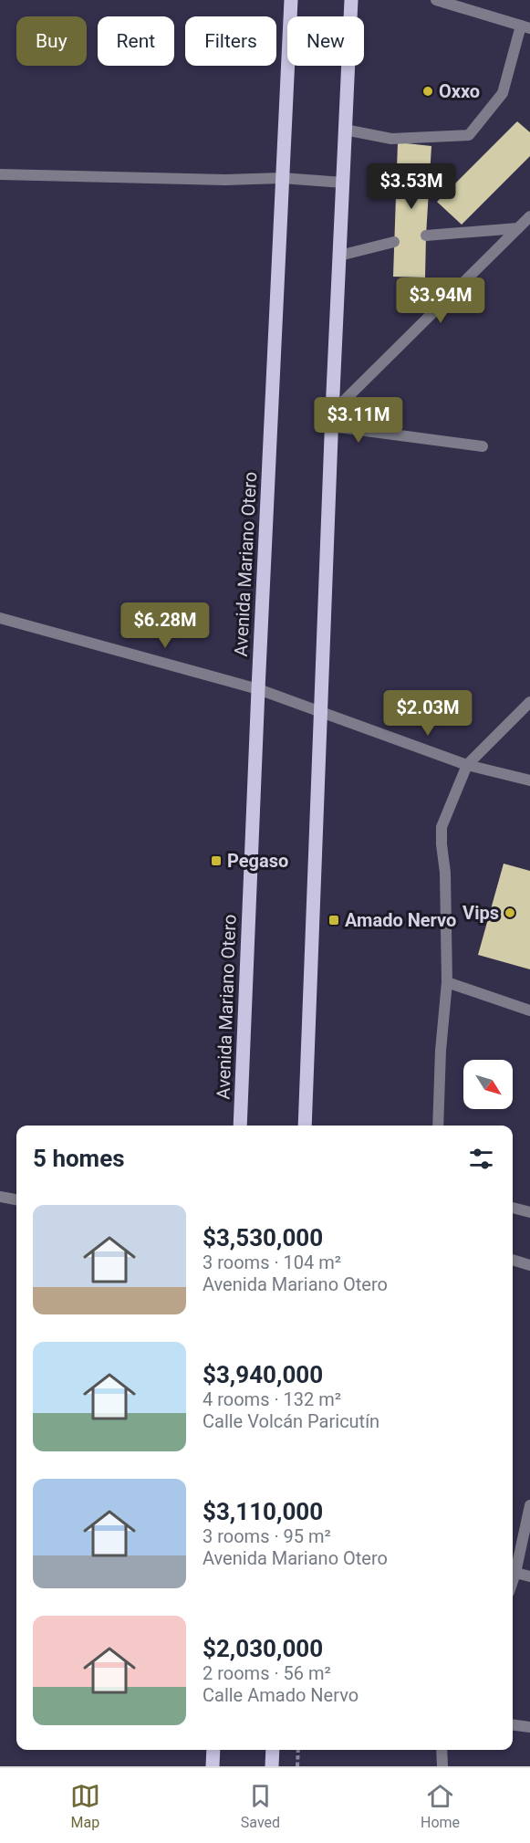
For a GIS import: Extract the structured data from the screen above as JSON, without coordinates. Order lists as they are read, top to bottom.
{
  "streets": {
    "main road": ["Avenida Mariano Otero"]
  },
  "places": {
    "other": ["Oxxo", "Vips"],
    "transit": ["Pegaso", "Amado Nervo"]
  },
  "north": "bottom right",
  "page": {
    "chip": [
      "Buy",
      "Rent",
      "Filters",
      "New"
    ],
    "price": [
      "$3.53M",
      "$3.94M",
      "$3.11M",
      "$6.28M",
      "$2.03M"
    ],
    "heading": "5 homes",
    "list": [
      {
        "name": "$3,530,000",
        "note": "3 rooms · 104 m² · Avenida Mariano Otero"
      },
      {
        "name": "$3,940,000",
        "note": "4 rooms · 132 m² · Calle Volcán Paricutín"
      },
      {
        "name": "$3,110,000",
        "note": "3 rooms · 95 m² · Avenida Mariano Otero"
      },
      {
        "name": "$2,030,000",
        "note": "2 rooms · 56 m² · Calle Amado Nervo"
      }
    ],
    "tabs": ["Map", "Saved", "Home"]
  }
}
